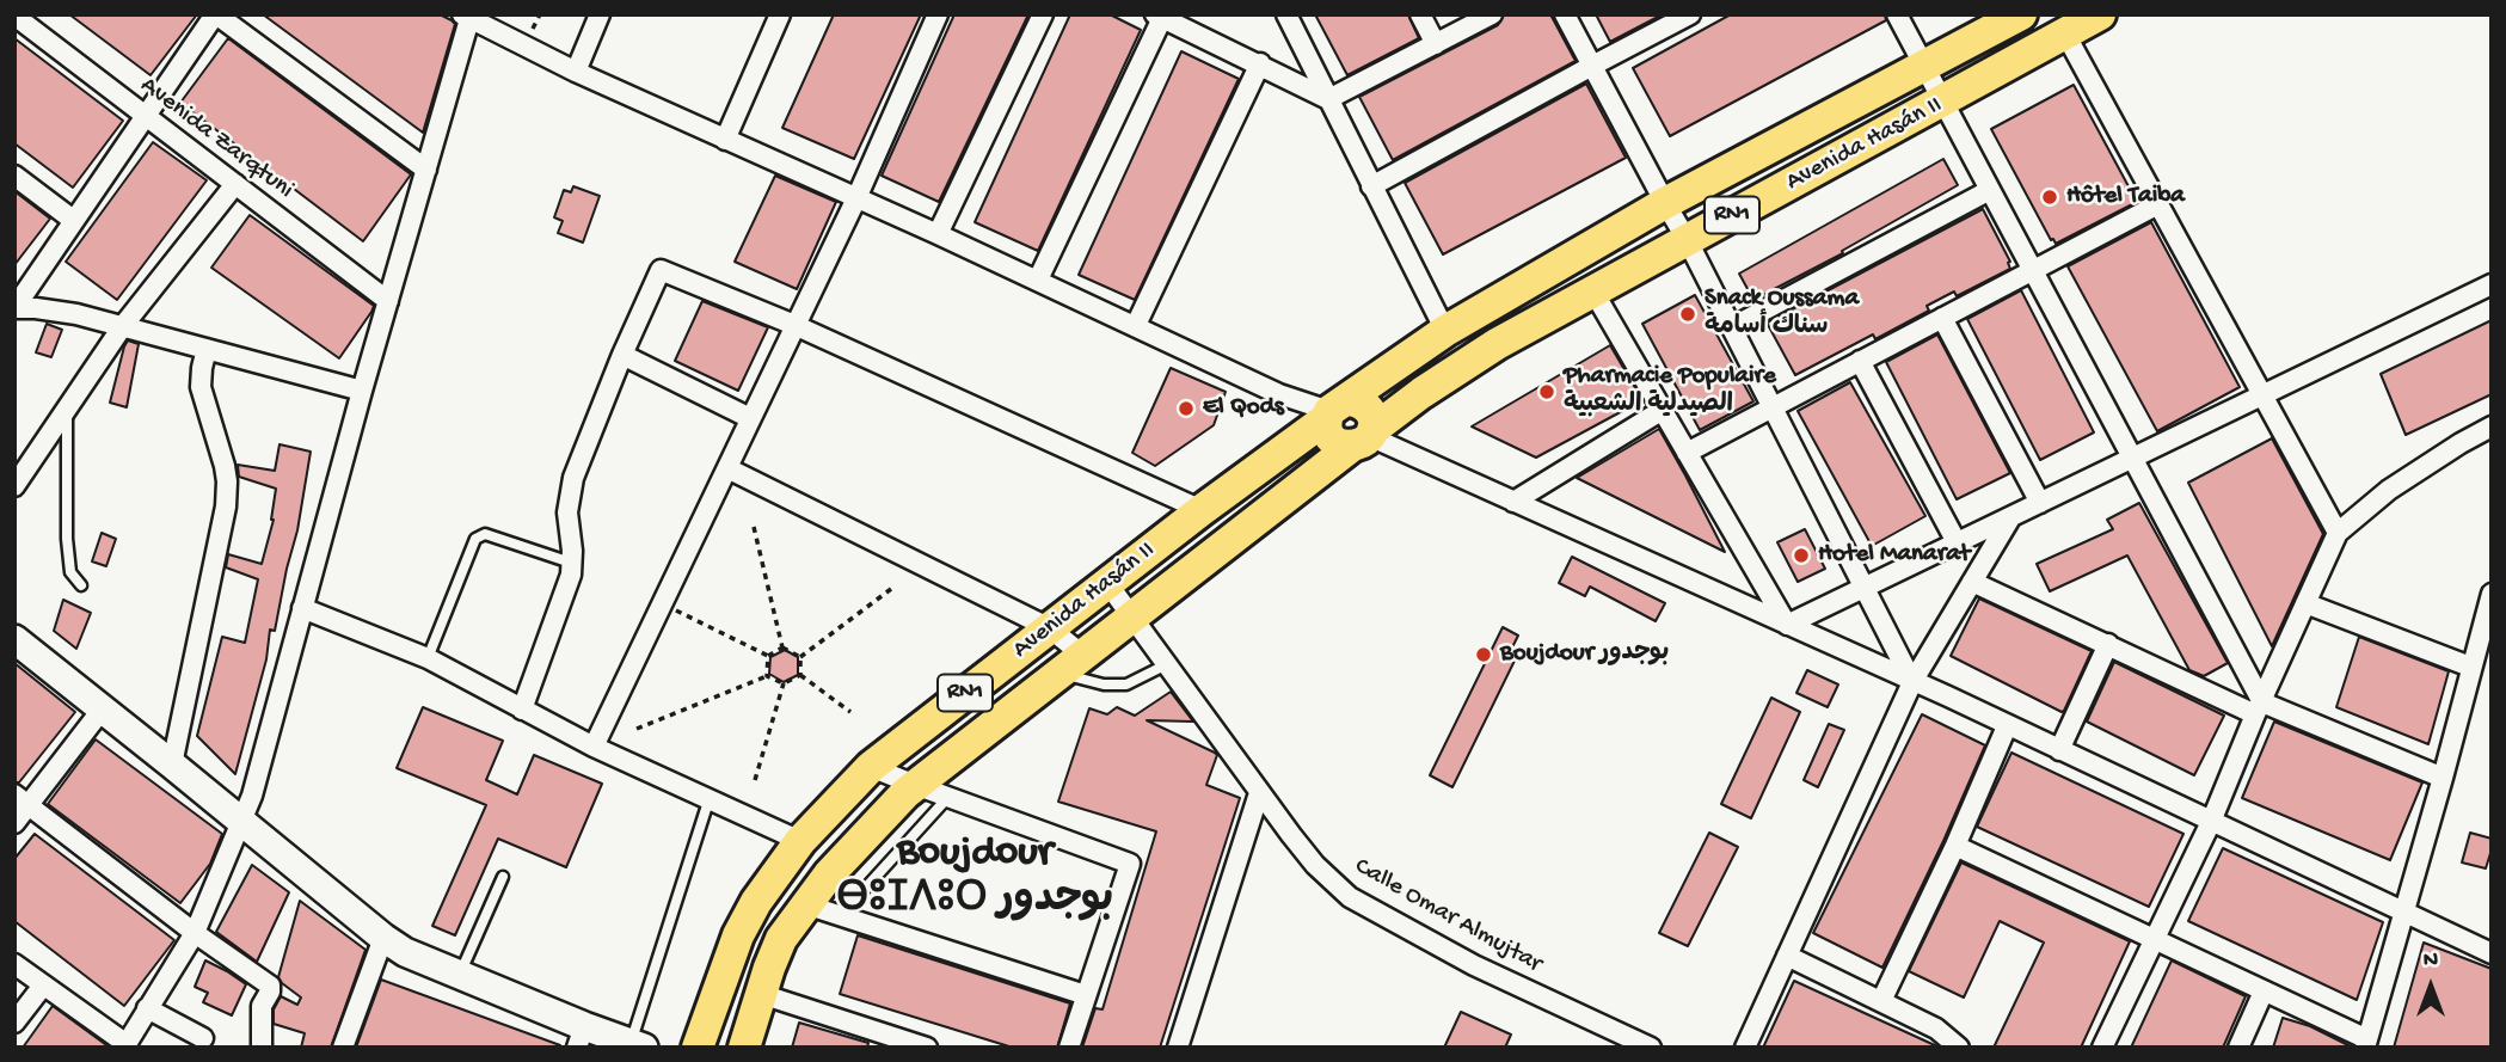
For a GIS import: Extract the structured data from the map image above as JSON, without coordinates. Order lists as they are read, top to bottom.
{
  "streets": {
    "main road": ["Avenida Hasán II", "RN1"],
    "street": ["Avenida Zarqtuni", "Calle Omar Almujtar"]
  },
  "crossings": [
    ["Avenida Hasán II", "Calle Omar Almujtar"]
  ],
  "districts": ["Boujdour ⴱⵓⵊⴷⵓⵔ بوجدور"],
  "places": [
    "Hôtel Taiba",
    "Snack Oussama سناك أسامة",
    "Pharmacie Populaire الصيدلية الشعبية",
    "El Qods",
    "Hotel Manarat",
    "Boujdour بوجدور"
  ],
  "north": "top"
}
